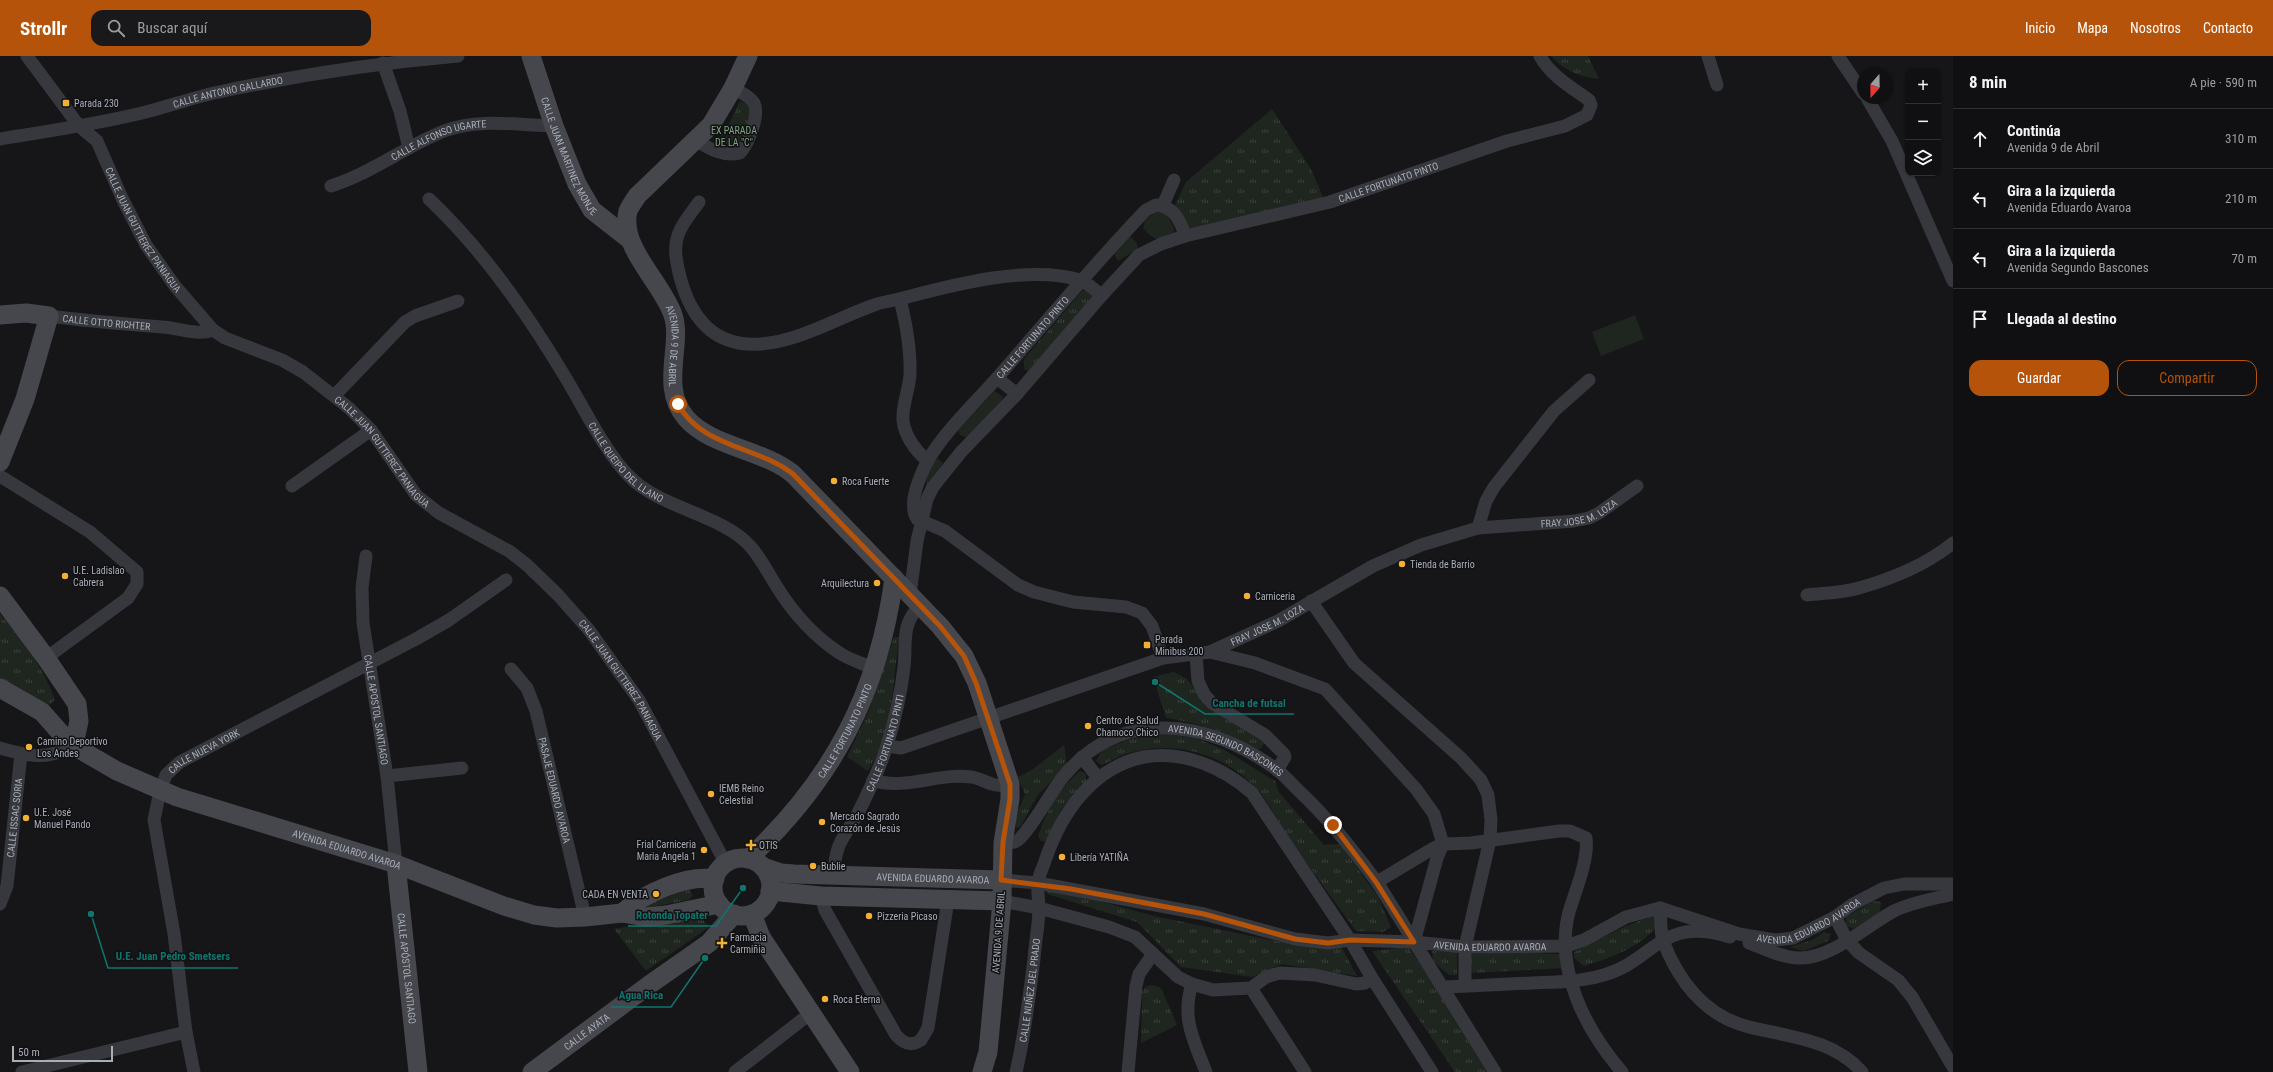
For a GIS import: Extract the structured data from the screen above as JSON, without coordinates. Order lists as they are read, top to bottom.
{
  "streets": {
    "main road": [
      "CALLE JUAN MARTINEZ MONJE",
      "CALLE FORTUNATO PINTO",
      "CALLE OTTO RICHTER",
      "AVENIDA 9 DE ABRIL",
      "AVENIDA EDUARDO AVAROA",
      "CALLE APÓSTOL SANTIAGO",
      "CALLE AYATA"
    ],
    "street": [
      "CALLE ANTONIO GALLARDO",
      "CALLE ALFONSO UGARTE",
      "CALLE JUAN GUTTIEREZ PANIAGUA",
      "CALLE QUEIPO DEL LLANO",
      "FRAY JOSE M. LOZA",
      "CALLE APOSTOL SANTIAGO",
      "CALLE FORTUNATO PINTI",
      "CALLE NUEVA YORK",
      "AVENIDA SEGUNDO BASCONES",
      "PASAJE EDUARDO AVAROA",
      "CALLE ISSAC SORIA",
      "CALLE NUÑEZ DEL PRADO"
    ]
  },
  "crossings": [
    ["CALLE ANTONIO GALLARDO", "CALLE JUAN GUTTIEREZ PANIAGUA"],
    ["CALLE ALFONSO UGARTE", "CALLE JUAN MARTINEZ MONJE"],
    ["CALLE JUAN MARTINEZ MONJE", "AVENIDA 9 DE ABRIL"],
    ["CALLE FORTUNATO PINTO", "CALLE JUAN GUTTIEREZ PANIAGUA"],
    ["CALLE FORTUNATO PINTO", "AVENIDA 9 DE ABRIL"],
    ["CALLE FORTUNATO PINTO", "CALLE QUEIPO DEL LLANO"],
    ["CALLE FORTUNATO PINTO", "CALLE FORTUNATO PINTI"],
    ["CALLE FORTUNATO PINTO", "AVENIDA EDUARDO AVAROA"],
    ["CALLE FORTUNATO PINTO", "CALLE AYATA"],
    ["CALLE JUAN GUTTIEREZ PANIAGUA", "CALLE OTTO RICHTER"],
    ["CALLE JUAN GUTTIEREZ PANIAGUA", "AVENIDA EDUARDO AVAROA"],
    ["CALLE JUAN GUTTIEREZ PANIAGUA", "CALLE AYATA"],
    ["AVENIDA 9 DE ABRIL", "FRAY JOSE M. LOZA"],
    ["AVENIDA 9 DE ABRIL", "CALLE FORTUNATO PINTI"],
    ["AVENIDA 9 DE ABRIL", "AVENIDA SEGUNDO BASCONES"],
    ["AVENIDA 9 DE ABRIL", "AVENIDA EDUARDO AVAROA"],
    ["FRAY JOSE M. LOZA", "CALLE FORTUNATO PINTI"],
    ["CALLE APOSTOL SANTIAGO", "CALLE NUEVA YORK"],
    ["CALLE APOSTOL SANTIAGO", "AVENIDA EDUARDO AVAROA"],
    ["CALLE APOSTOL SANTIAGO", "CALLE APÓSTOL SANTIAGO"],
    ["CALLE FORTUNATO PINTI", "AVENIDA EDUARDO AVAROA"],
    ["CALLE NUEVA YORK", "AVENIDA EDUARDO AVAROA"],
    ["AVENIDA SEGUNDO BASCONES", "AVENIDA EDUARDO AVAROA"],
    ["AVENIDA SEGUNDO BASCONES", "CALLE NUÑEZ DEL PRADO"],
    ["PASAJE EDUARDO AVAROA", "AVENIDA EDUARDO AVAROA"],
    ["AVENIDA EDUARDO AVAROA", "CALLE APÓSTOL SANTIAGO"],
    ["AVENIDA EDUARDO AVAROA", "CALLE NUÑEZ DEL PRADO"],
    ["AVENIDA EDUARDO AVAROA", "CALLE AYATA"]
  ],
  "parks": ["EX PARADA DE LA \"C\""],
  "places": {
    "transit": ["Parada 230", "Parada Minibus 200"],
    "other": [
      "Roca Fuerte",
      "Tienda de Barrio",
      "U.E. Ladislao Cabrera",
      "Arquilectura",
      "Carniceria",
      "Cancha de futsal",
      "Centro de Salud Chamoco Chico",
      "Camino Deportivo Los Andes",
      "IEMB Reino Celestial",
      "U.E. José Manuel Pando",
      "Mercado Sagrado Corazón de Jesús",
      "Frial Carniceria Maria Angela 1",
      "Libería YATIÑA",
      "Bublie",
      "Rotonda Topater",
      "CADA EN VENTA",
      "U.E. Juan Pedro Smetsers",
      "Pizzeria Picaso",
      "Agua Rica",
      "Roca Eterna"
    ],
    "health": ["OTIS", "Farmacia Carmiñia"]
  },
  "scale_bar": "50 m",
  "north": "bottom",
  "page": {
    "header": "Strollr",
    "search": "Buscar aquí",
    "nav": [
      "Inicio",
      "Mapa",
      "Nosotros",
      "Contacto"
    ],
    "heading": ["8 min", "A pie · 590 m"],
    "map_buttons": ["+", "−"],
    "list": [
      ["Continúa", "Avenida 9 de Abril", "310 m"],
      ["Gira a la izquierda", "Avenida Eduardo Avaroa", "210 m"],
      ["Gira a la izquierda", "Avenida Segundo Bascones", "70 m"],
      "Llegada al destino"
    ],
    "buttons": ["Guardar", "Compartir"],
    "scale": "50 m"
  }
}
